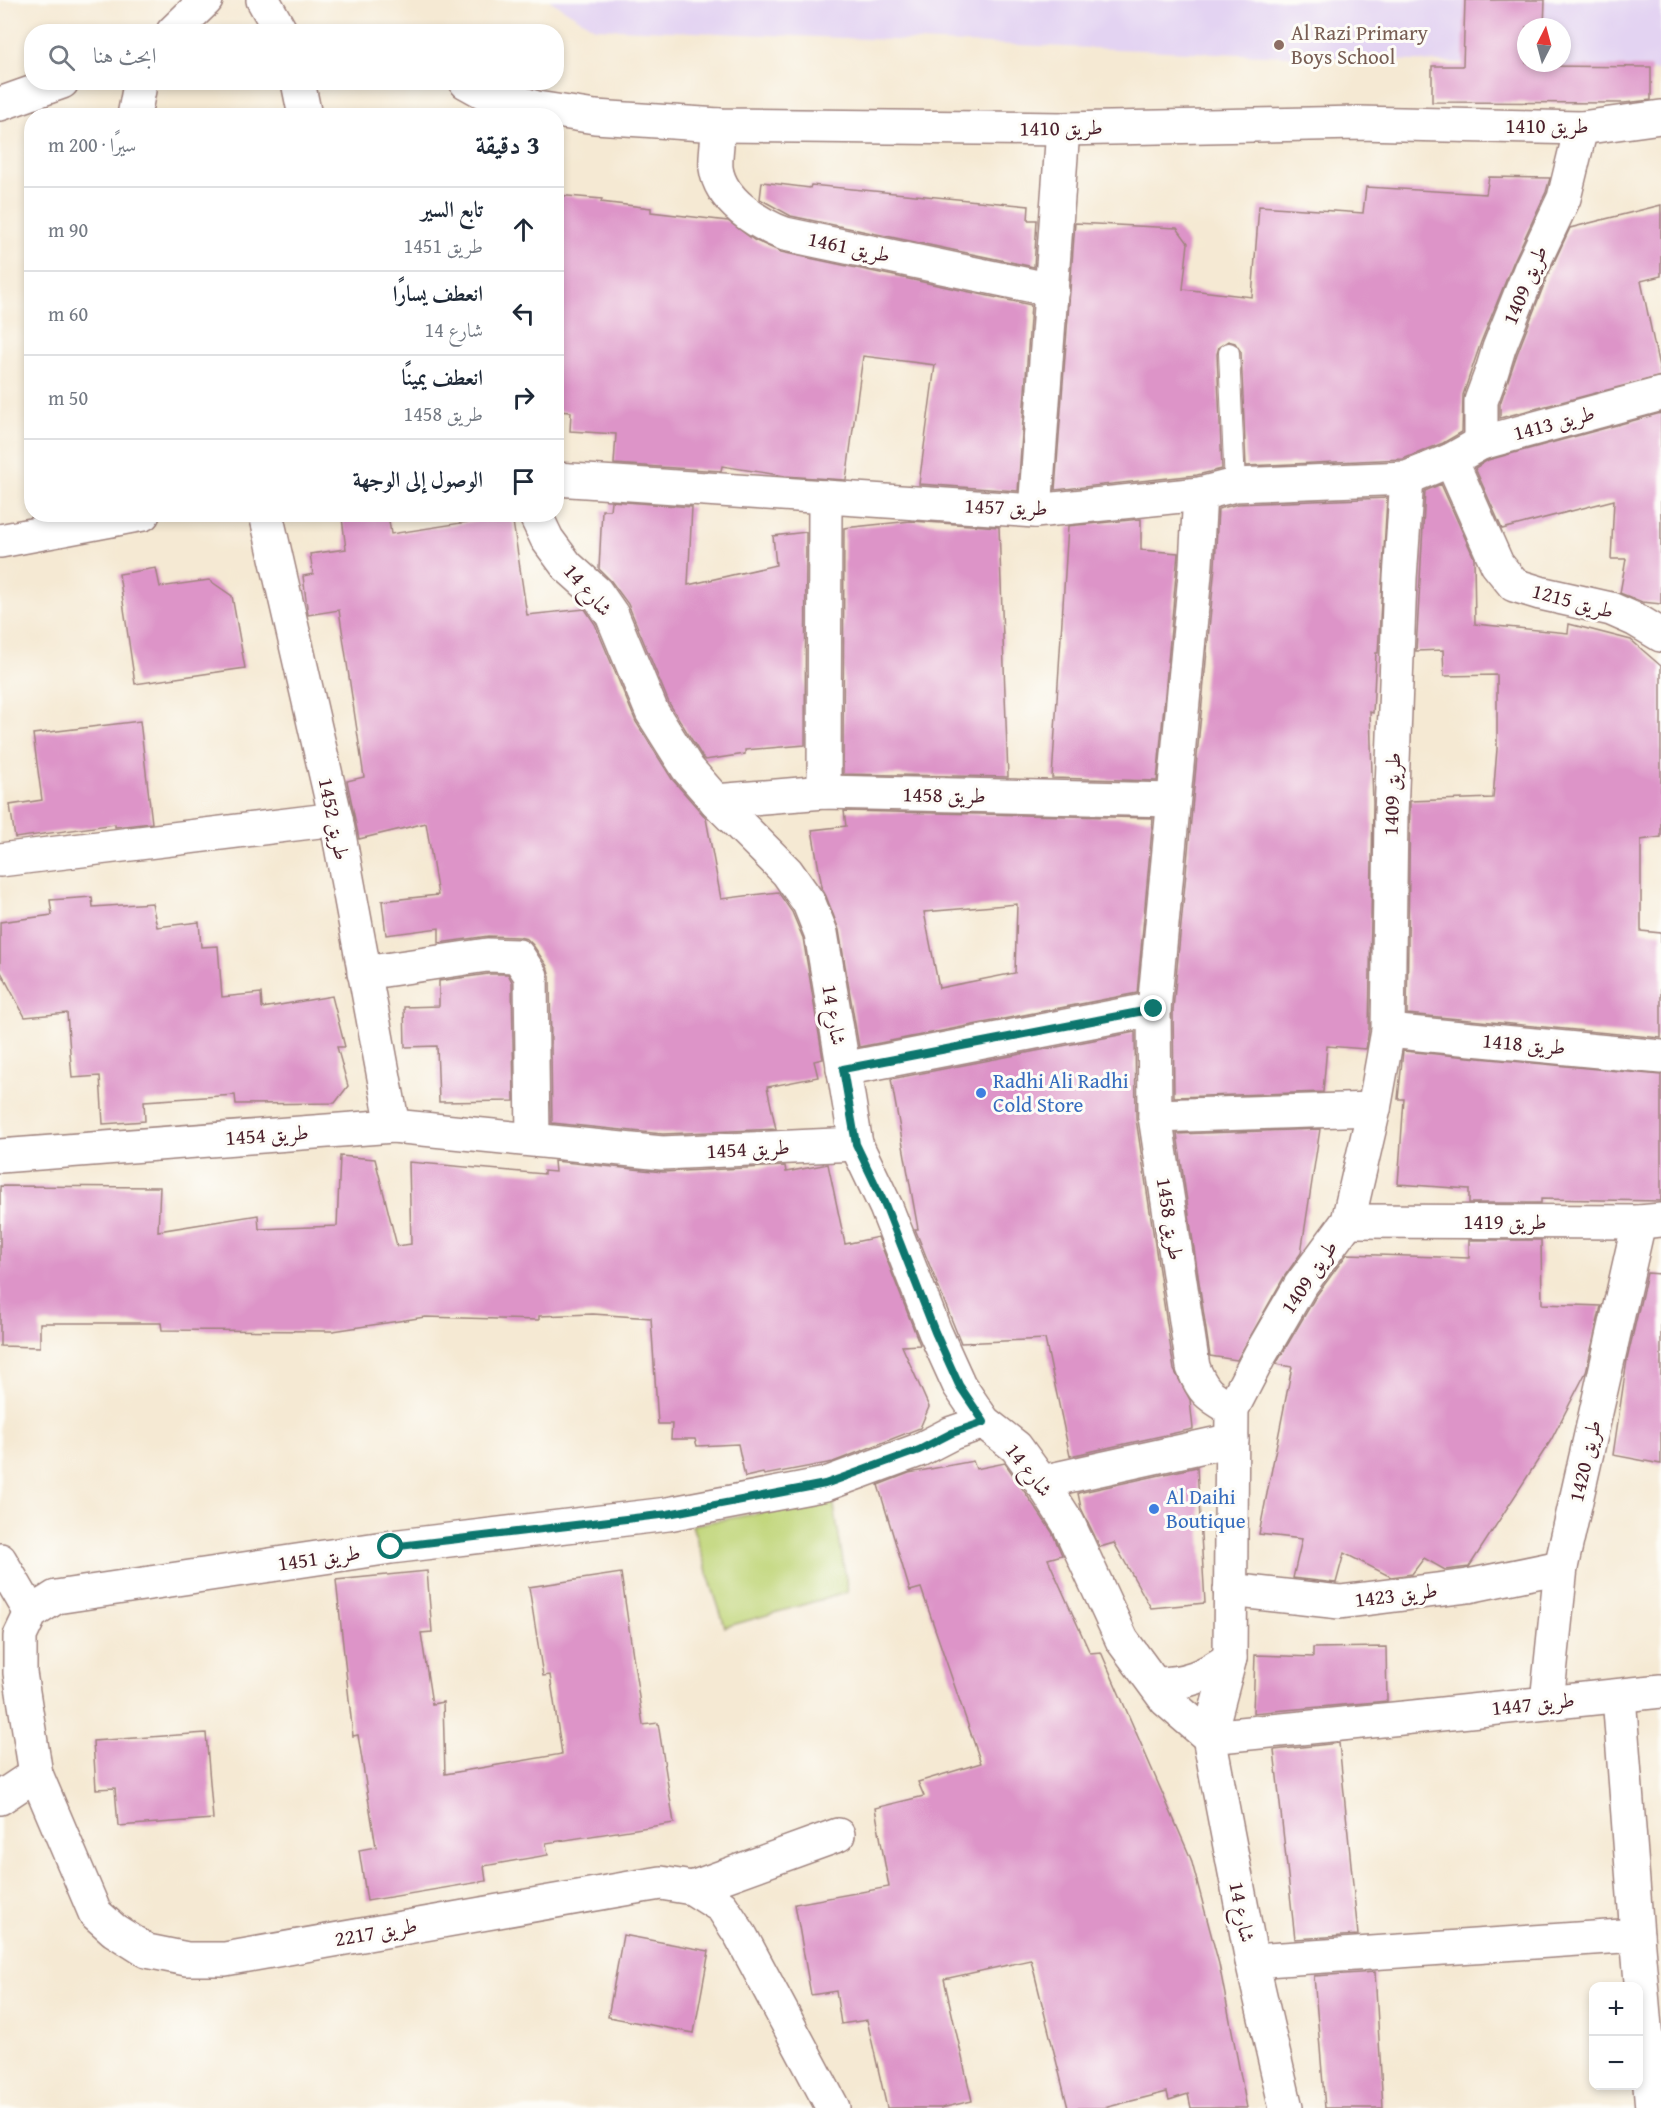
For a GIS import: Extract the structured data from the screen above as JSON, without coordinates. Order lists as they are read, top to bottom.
{
  "streets": {
    "street": [
      "طريق 1410",
      "طريق 1461",
      "طريق 1409",
      "طريق 1413",
      "طريق 1457",
      "شارع 14",
      "طريق 1215",
      "طريق 1458",
      "طريق 1452",
      "طريق 1418",
      "طريق 1454",
      "طريق 1419",
      "طريق 1420",
      "طريق 1451",
      "طريق 1423",
      "طريق 1447",
      "طريق 2217"
    ]
  },
  "crossings": [
    ["طريق 1410", "طريق 1461"],
    ["طريق 1410", "طريق 1409"],
    ["طريق 1409", "طريق 1413"],
    ["طريق 1409", "طريق 1457"],
    ["طريق 1409", "شارع 14"],
    ["طريق 1409", "طريق 1458"],
    ["طريق 1409", "طريق 1418"],
    ["طريق 1409", "طريق 1419"],
    ["طريق 1409", "طريق 1423"],
    ["طريق 1409", "طريق 1447"],
    ["طريق 1413", "طريق 1457"],
    ["طريق 1413", "طريق 1215"],
    ["طريق 1457", "طريق 1215"],
    ["طريق 1457", "طريق 1458"],
    ["شارع 14", "طريق 1458"],
    ["شارع 14", "طريق 1454"],
    ["شارع 14", "طريق 1451"],
    ["شارع 14", "طريق 1447"],
    ["طريق 1452", "طريق 1454"],
    ["طريق 1419", "طريق 1420"],
    ["طريق 1420", "طريق 1423"],
    ["طريق 1420", "طريق 1447"],
    ["طريق 1451", "طريق 2217"]
  ],
  "places": ["Al Razi Primary Boys School", "Radhi Ali Radhi Cold Store", "Al Daihi Boutique"],
  "north": "top",
  "page": {
    "search": "ابحث هنا",
    "heading": ["3 دقيقة", "سيرًا · 200 m"],
    "list": [
      ["تابع السير", "طريق 1451", "90 m"],
      ["انعطف يسارًا", "شارع 14", "60 m"],
      ["انعطف يمينًا", "طريق 1458", "50 m"],
      "الوصول إلى الوجهة"
    ],
    "map_buttons": ["+", "−"]
  }
}
